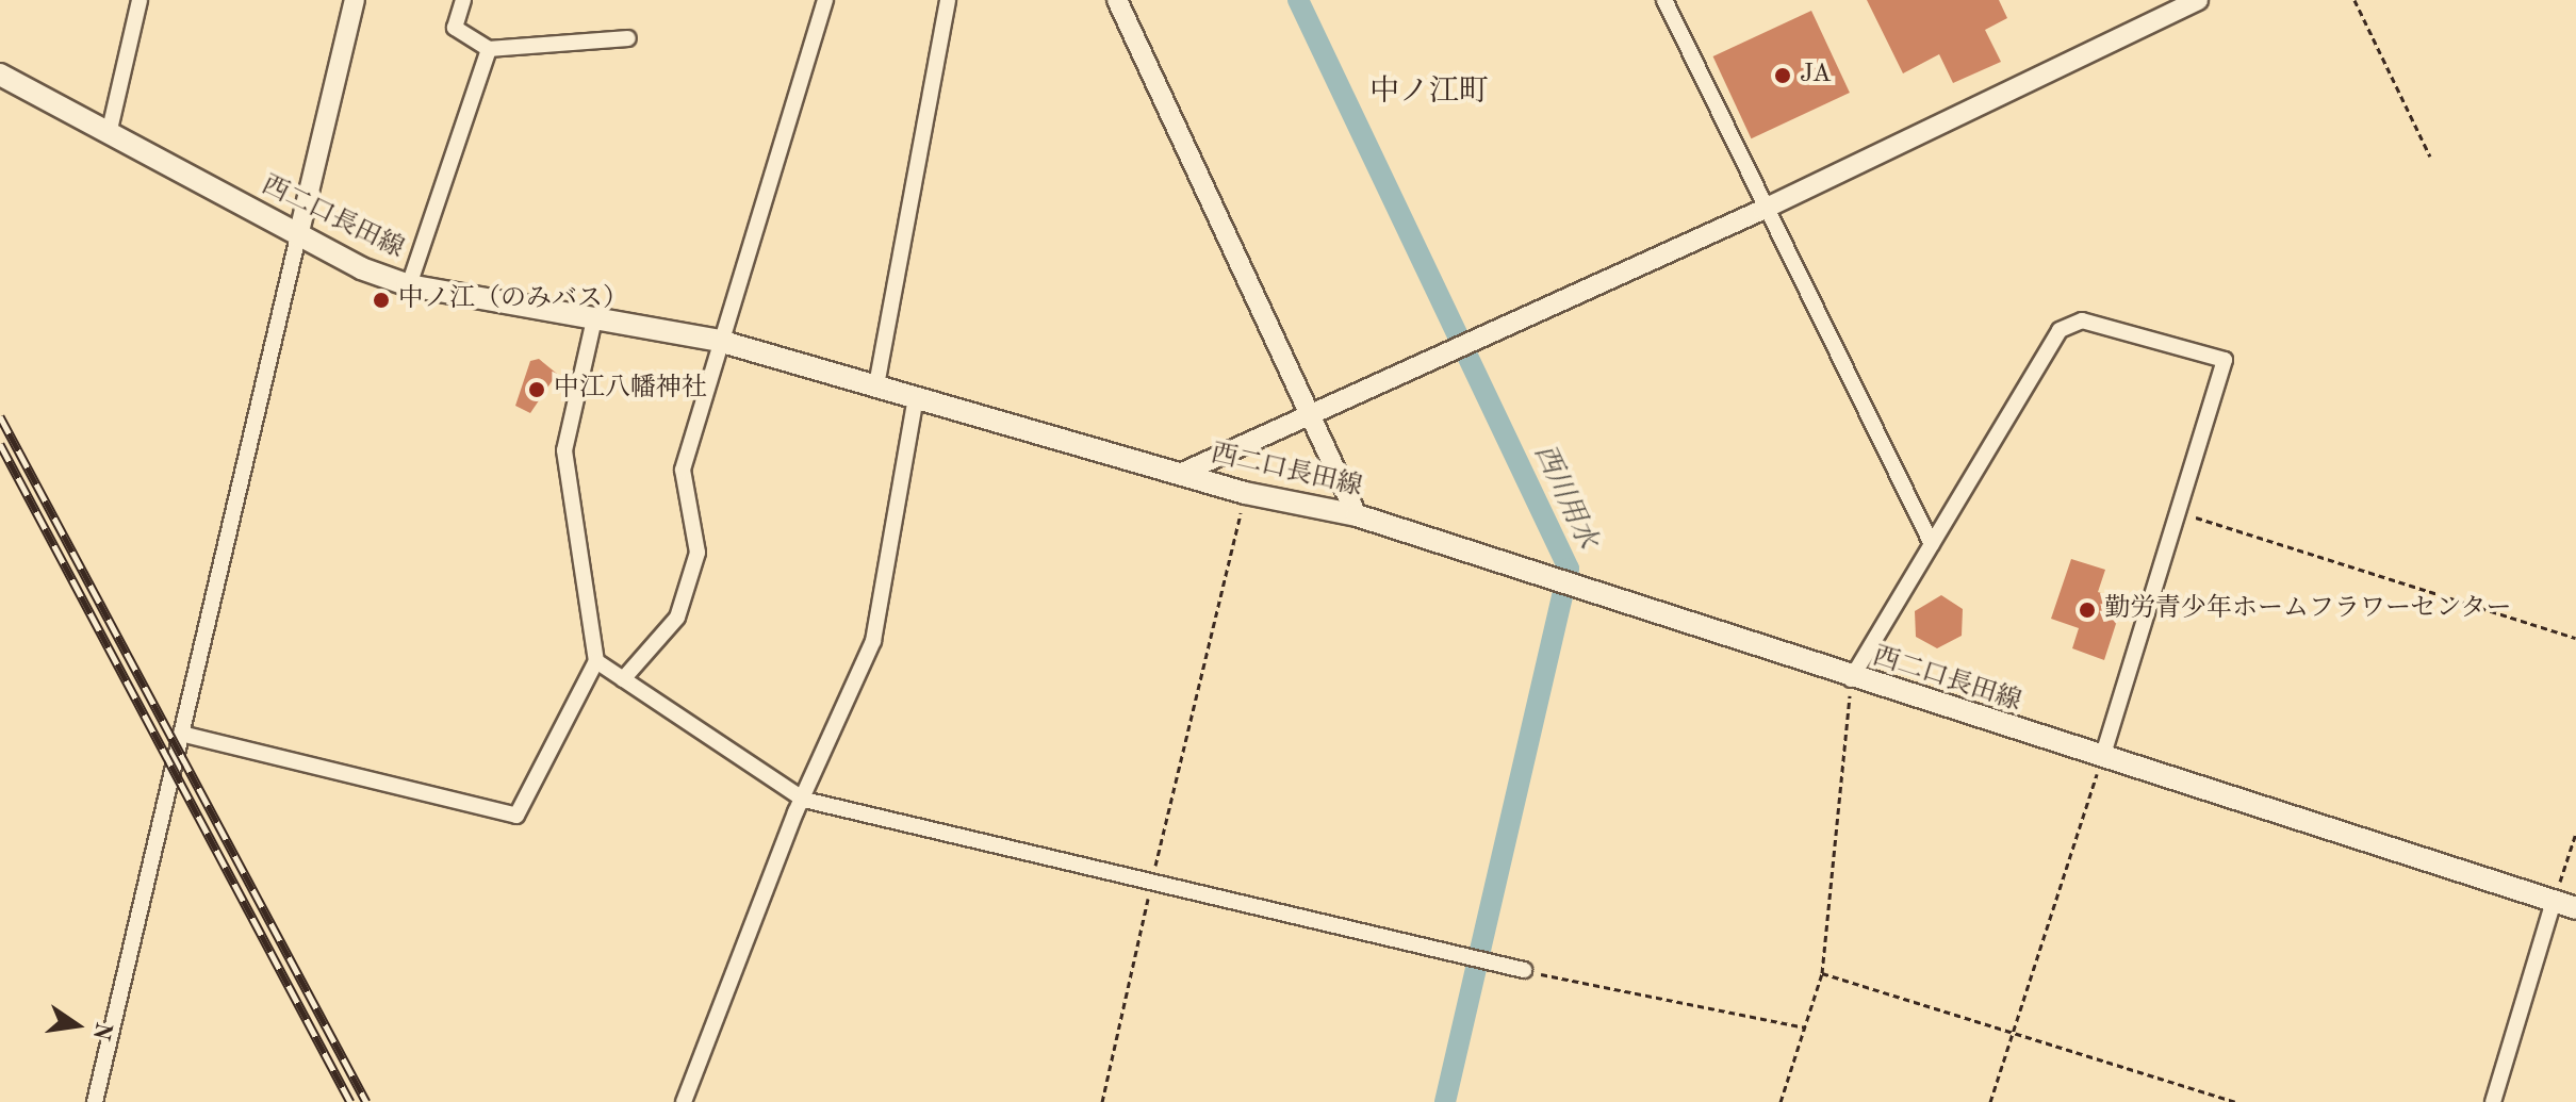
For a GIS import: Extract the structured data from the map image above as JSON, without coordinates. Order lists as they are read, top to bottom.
{
  "streets": {
    "main road": ["西二口長田線"]
  },
  "districts": ["中ノ江町"],
  "water": ["西川用水"],
  "places": [
    "JA",
    "中ノ江（のみバス）",
    "中江八幡神社",
    "勤労青少年ホームフラワーセンター"
  ],
  "north": "right"
}
